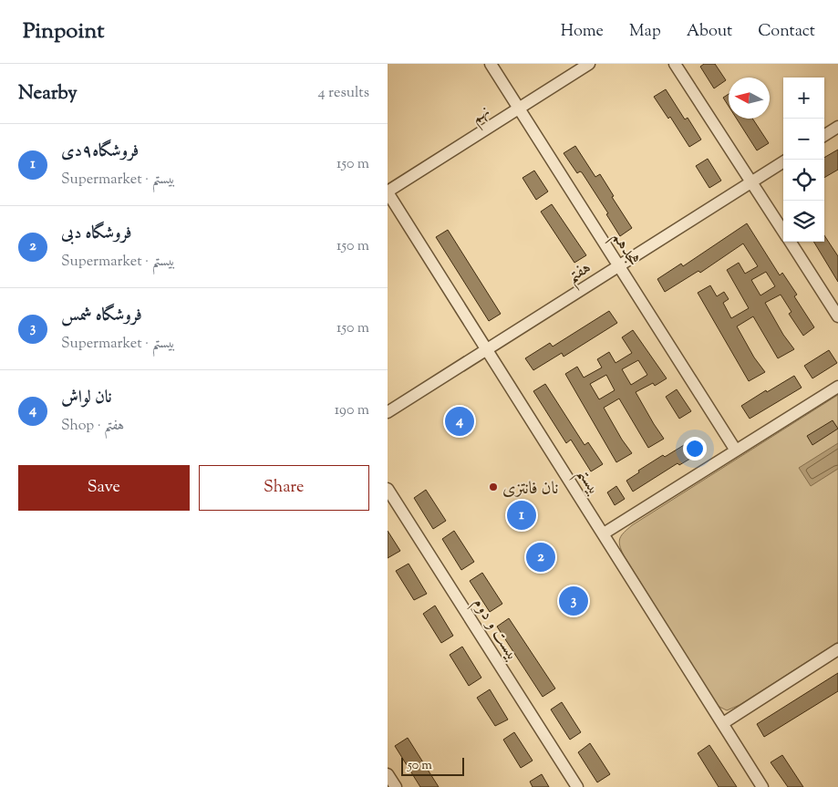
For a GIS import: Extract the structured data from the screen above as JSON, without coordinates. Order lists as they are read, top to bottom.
{
  "streets": {
    "street": [
      "نهم",
      "هجدهم",
      "هفتم",
      "بیستم",
      "بیست و دوم"
    ]
  },
  "crossings": [
    ["نهم", "هجدهم"],
    ["نهم", "بیستم"],
    ["هجدهم", "هفتم"],
    ["هفتم", "بیستم"]
  ],
  "places": ["نان فانتزی"],
  "scale_bar": "50 m",
  "north": "left",
  "page": {
    "header": "Pinpoint",
    "nav": [
      "Home",
      "Map",
      "About",
      "Contact"
    ],
    "heading": ["Nearby", "4 results"],
    "map_buttons": ["+", "−"],
    "list": [
      {
        "mark": "1",
        "name": "فروشگاه۹دی",
        "note": "Supermarket · بیستم",
        "value": "150 m"
      },
      {
        "mark": "2",
        "name": "فروشگاه دبی",
        "note": "Supermarket · بیستم",
        "value": "150 m"
      },
      {
        "mark": "3",
        "name": "فروشگاه شمس",
        "note": "Supermarket · بیستم",
        "value": "150 m"
      },
      {
        "mark": "4",
        "name": "نان لواش",
        "note": "Shop · هفتم",
        "value": "190 m"
      }
    ],
    "pins": [
      "4",
      "1",
      "2",
      "3"
    ],
    "buttons": ["Save", "Share"],
    "scale": "50 m"
  }
}
